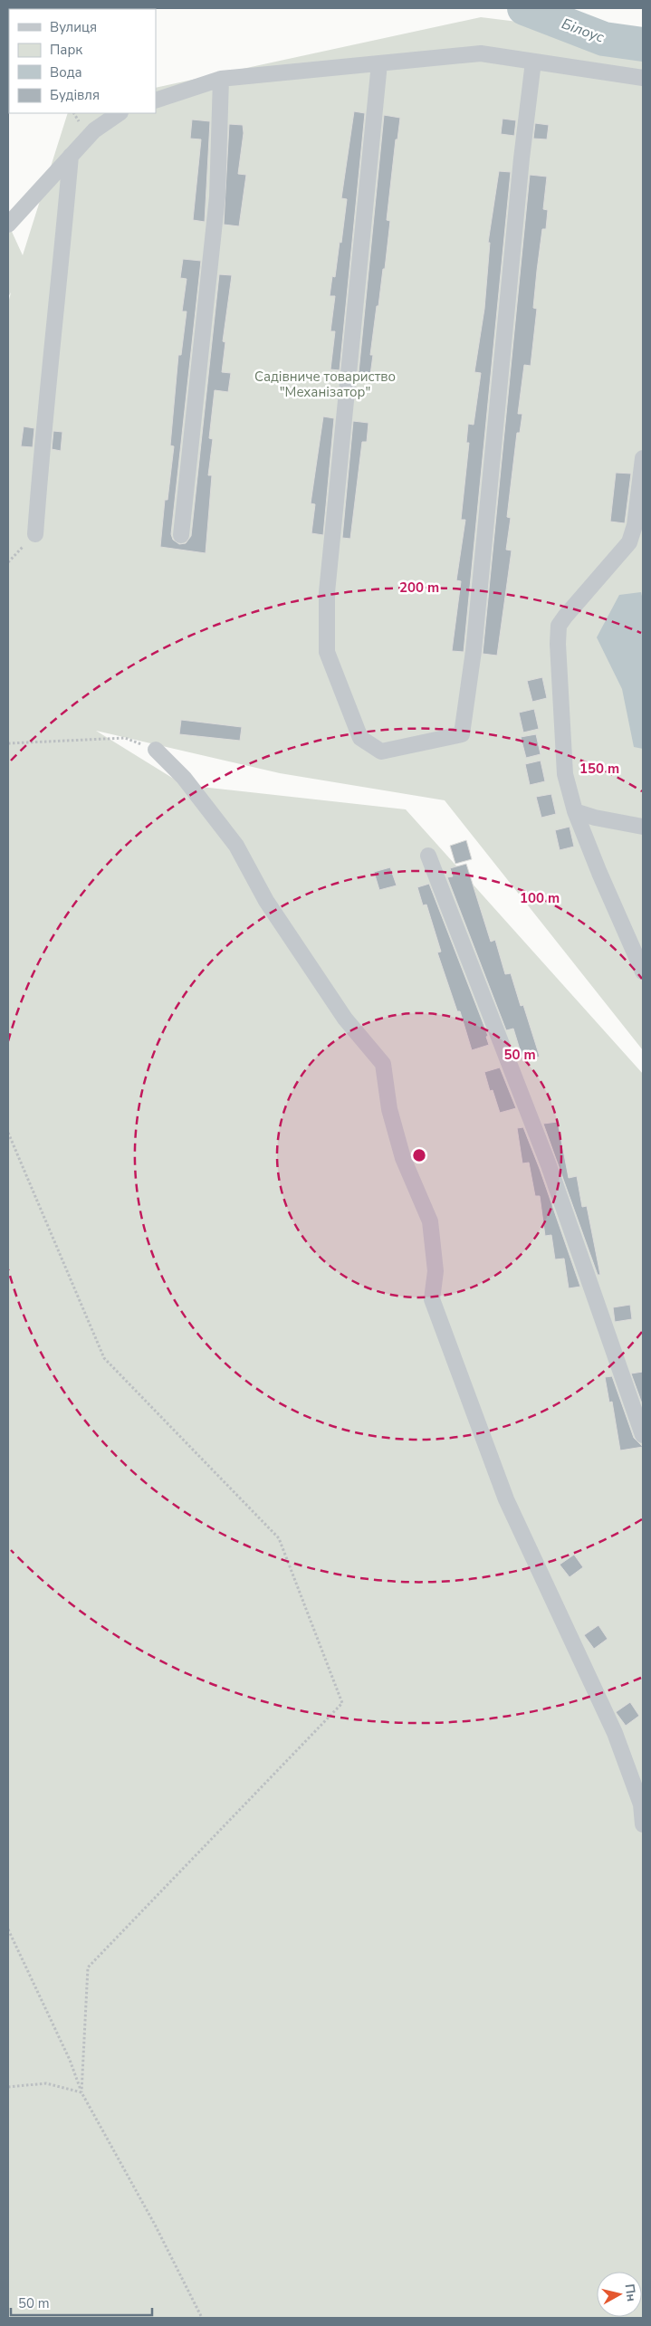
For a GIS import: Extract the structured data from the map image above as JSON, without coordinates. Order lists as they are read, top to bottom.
{
  "water": ["Білоус"],
  "parks": ["Садівниче товариство \"Механізатор\""],
  "legend": [
    "Вулиця",
    "Парк",
    "Вода",
    "Будівля"
  ],
  "scale_bar": "50 m",
  "north": "right",
  "rings": [
    "200 m",
    "150 m",
    "100 m",
    "50 m"
  ]
}
